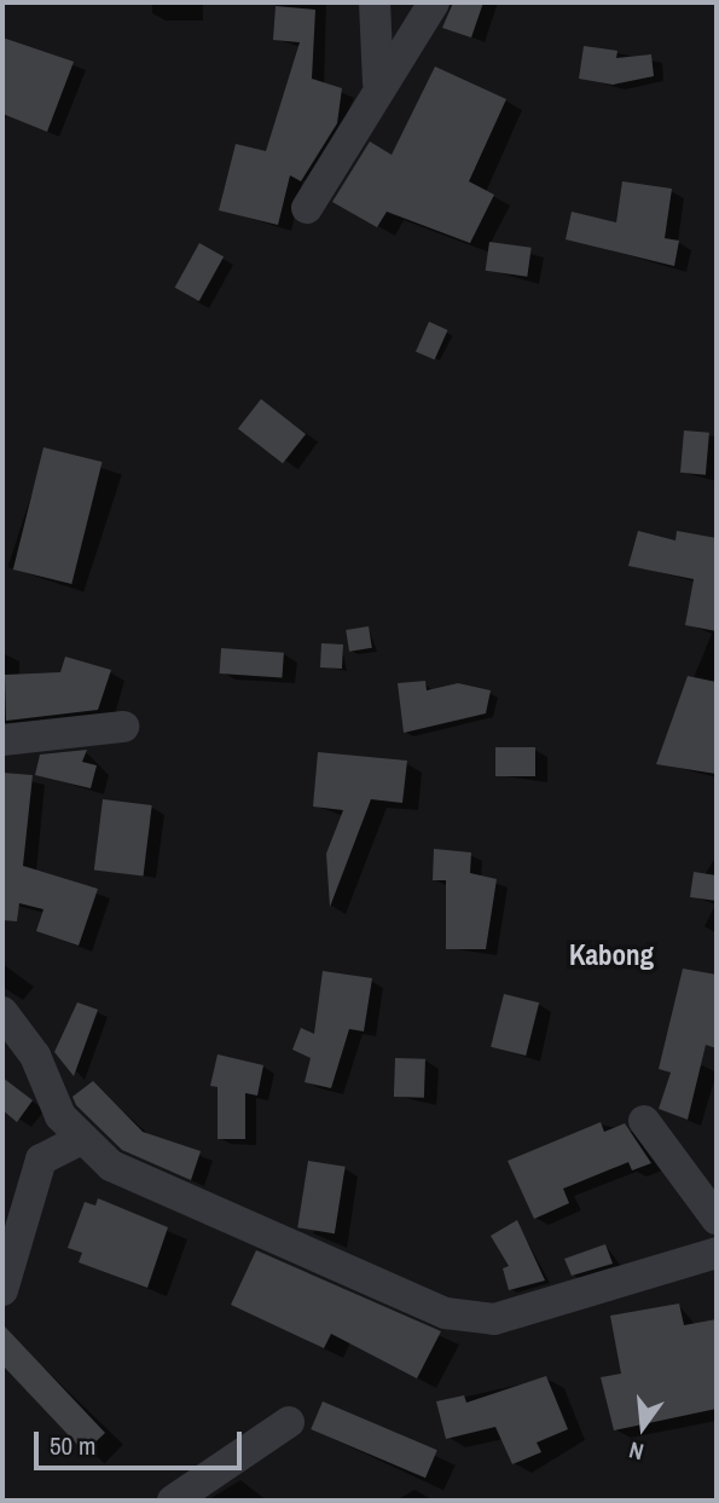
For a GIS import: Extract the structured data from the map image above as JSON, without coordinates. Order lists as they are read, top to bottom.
{
  "districts": ["Kabong"],
  "scale_bar": "50 m",
  "north": "bottom"
}
